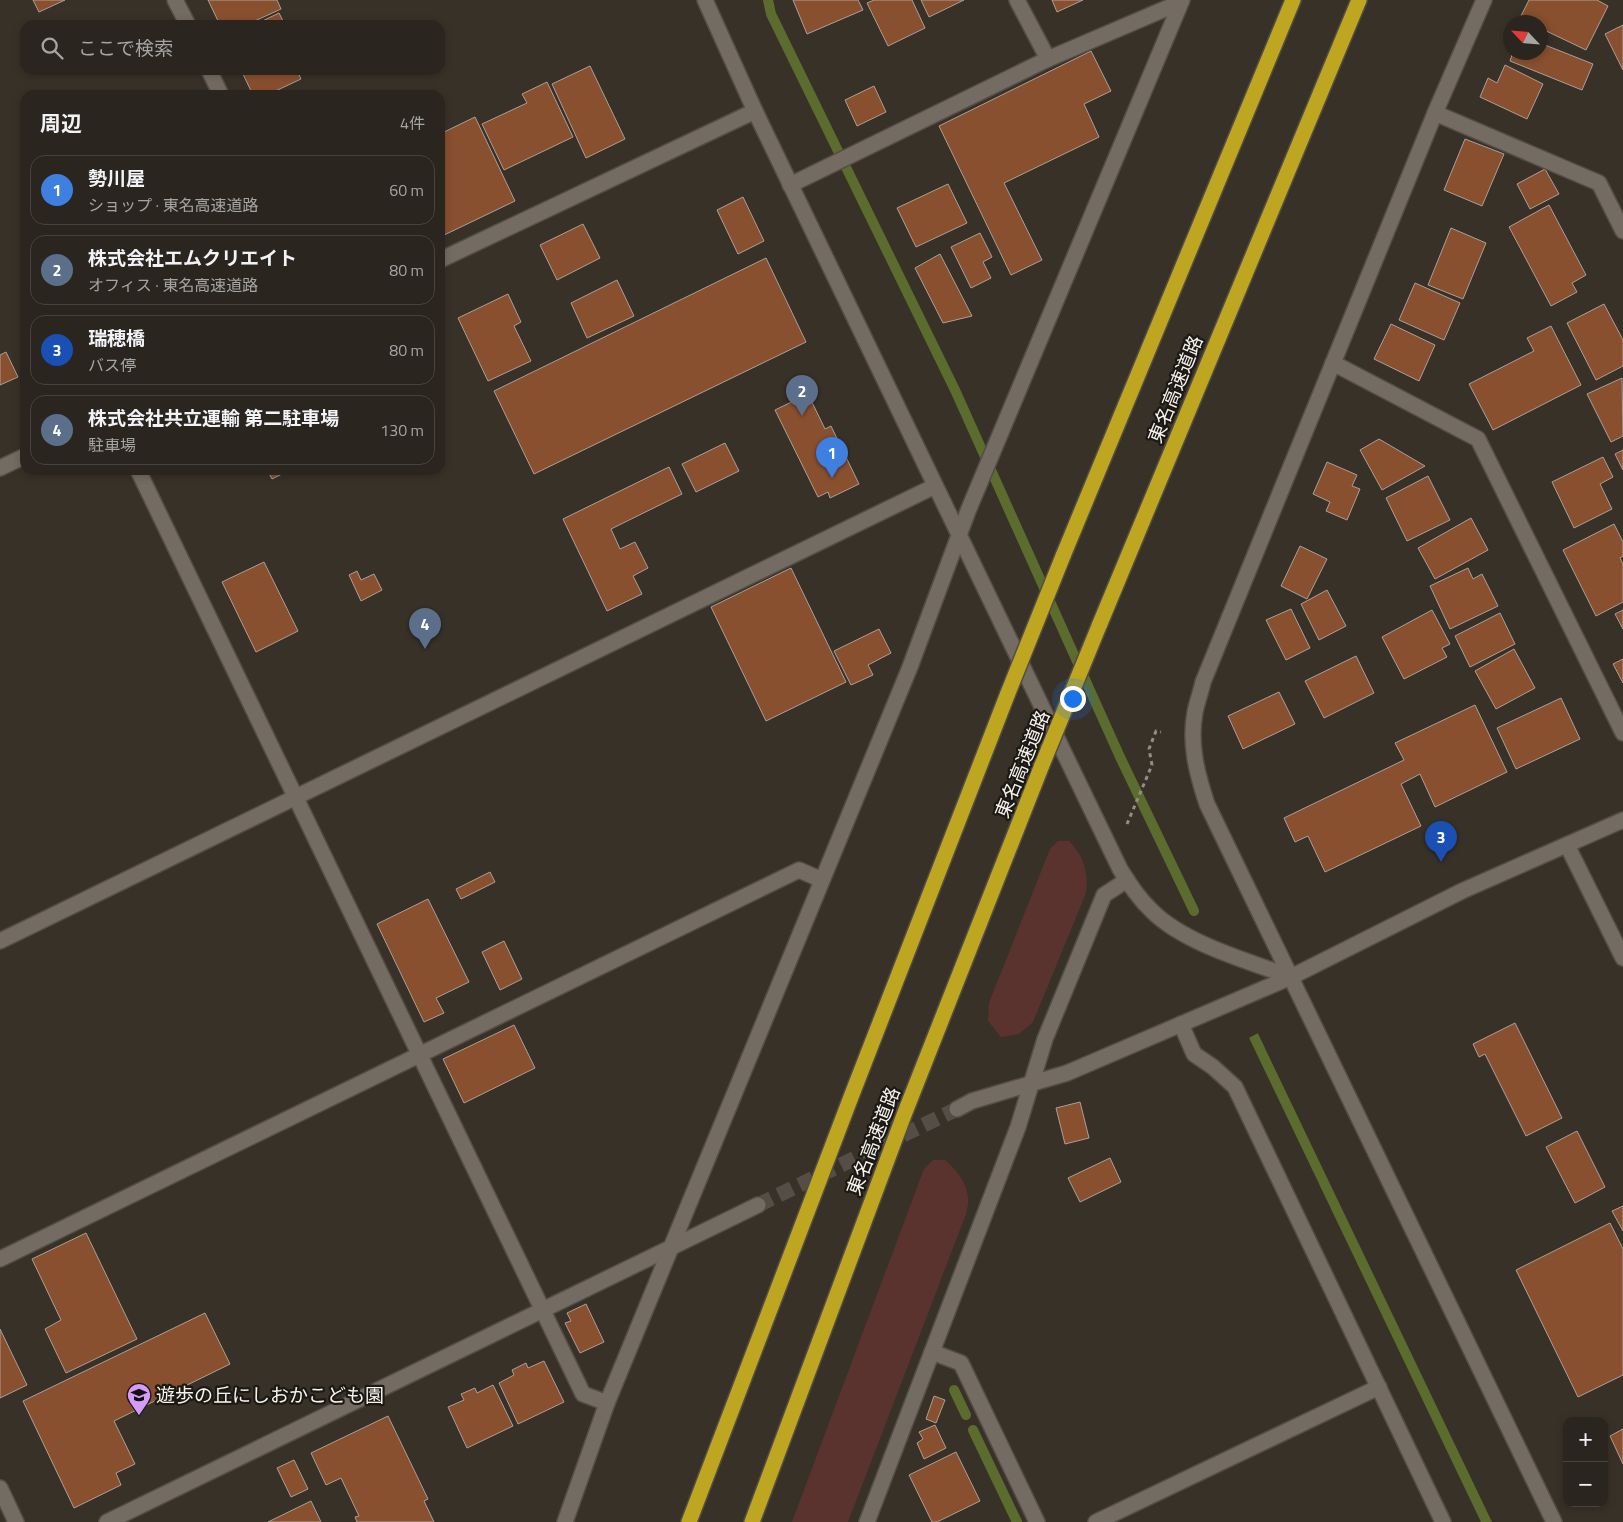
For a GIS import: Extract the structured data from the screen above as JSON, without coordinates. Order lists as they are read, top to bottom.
{
  "streets": {
    "highway": ["東名高速道路"]
  },
  "places": {
    "school or university": ["遊歩の丘にしおかこども園"]
  },
  "north": "top left",
  "page": {
    "search": "ここで検索",
    "heading": ["周辺", "4件"],
    "list": [
      {
        "mark": "1",
        "name": "勢川屋",
        "note": "ショップ · 東名高速道路",
        "value": "60 m"
      },
      {
        "mark": "2",
        "name": "株式会社エムクリエイト",
        "note": "オフィス · 東名高速道路",
        "value": "80 m"
      },
      {
        "mark": "3",
        "name": "瑞穂橋",
        "note": "バス停",
        "value": "80 m"
      },
      {
        "mark": "4",
        "name": "株式会社共立運輸 第二駐車場",
        "note": "駐車場",
        "value": "130 m"
      }
    ],
    "pins": [
      "2",
      "1",
      "4",
      "3"
    ],
    "map_buttons": ["+", "−"]
  }
}
